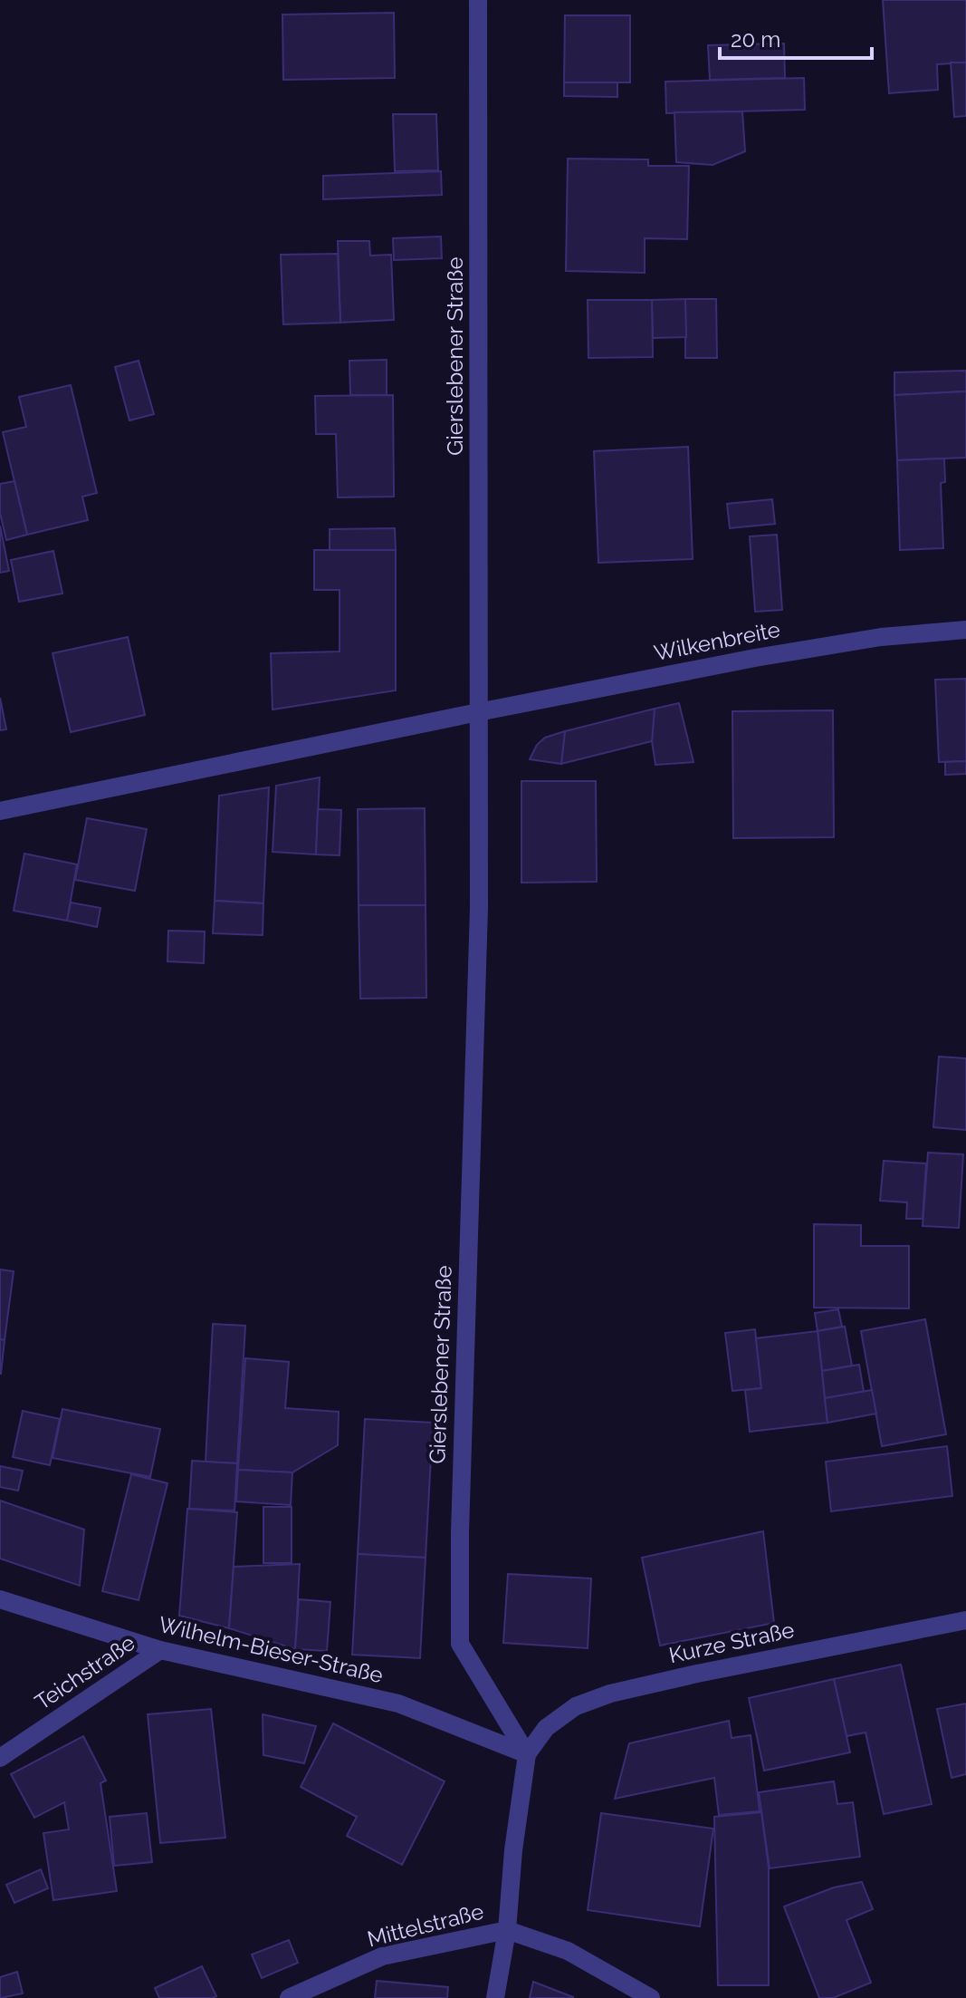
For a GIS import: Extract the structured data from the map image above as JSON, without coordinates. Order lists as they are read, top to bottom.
{
  "streets": {
    "street": [
      "Gierslebener Straße",
      "Wilkenbreite",
      "Kurze Straße",
      "Wilhelm-Bieser-Straße",
      "Teichstraße",
      "Mittelstraße"
    ]
  },
  "crossings": [
    ["Gierslebener Straße", "Wilkenbreite"],
    ["Gierslebener Straße", "Kurze Straße"],
    ["Gierslebener Straße", "Wilhelm-Bieser-Straße"],
    ["Kurze Straße", "Wilhelm-Bieser-Straße"],
    ["Wilhelm-Bieser-Straße", "Teichstraße"]
  ],
  "scale_bar": "20 m"
}
